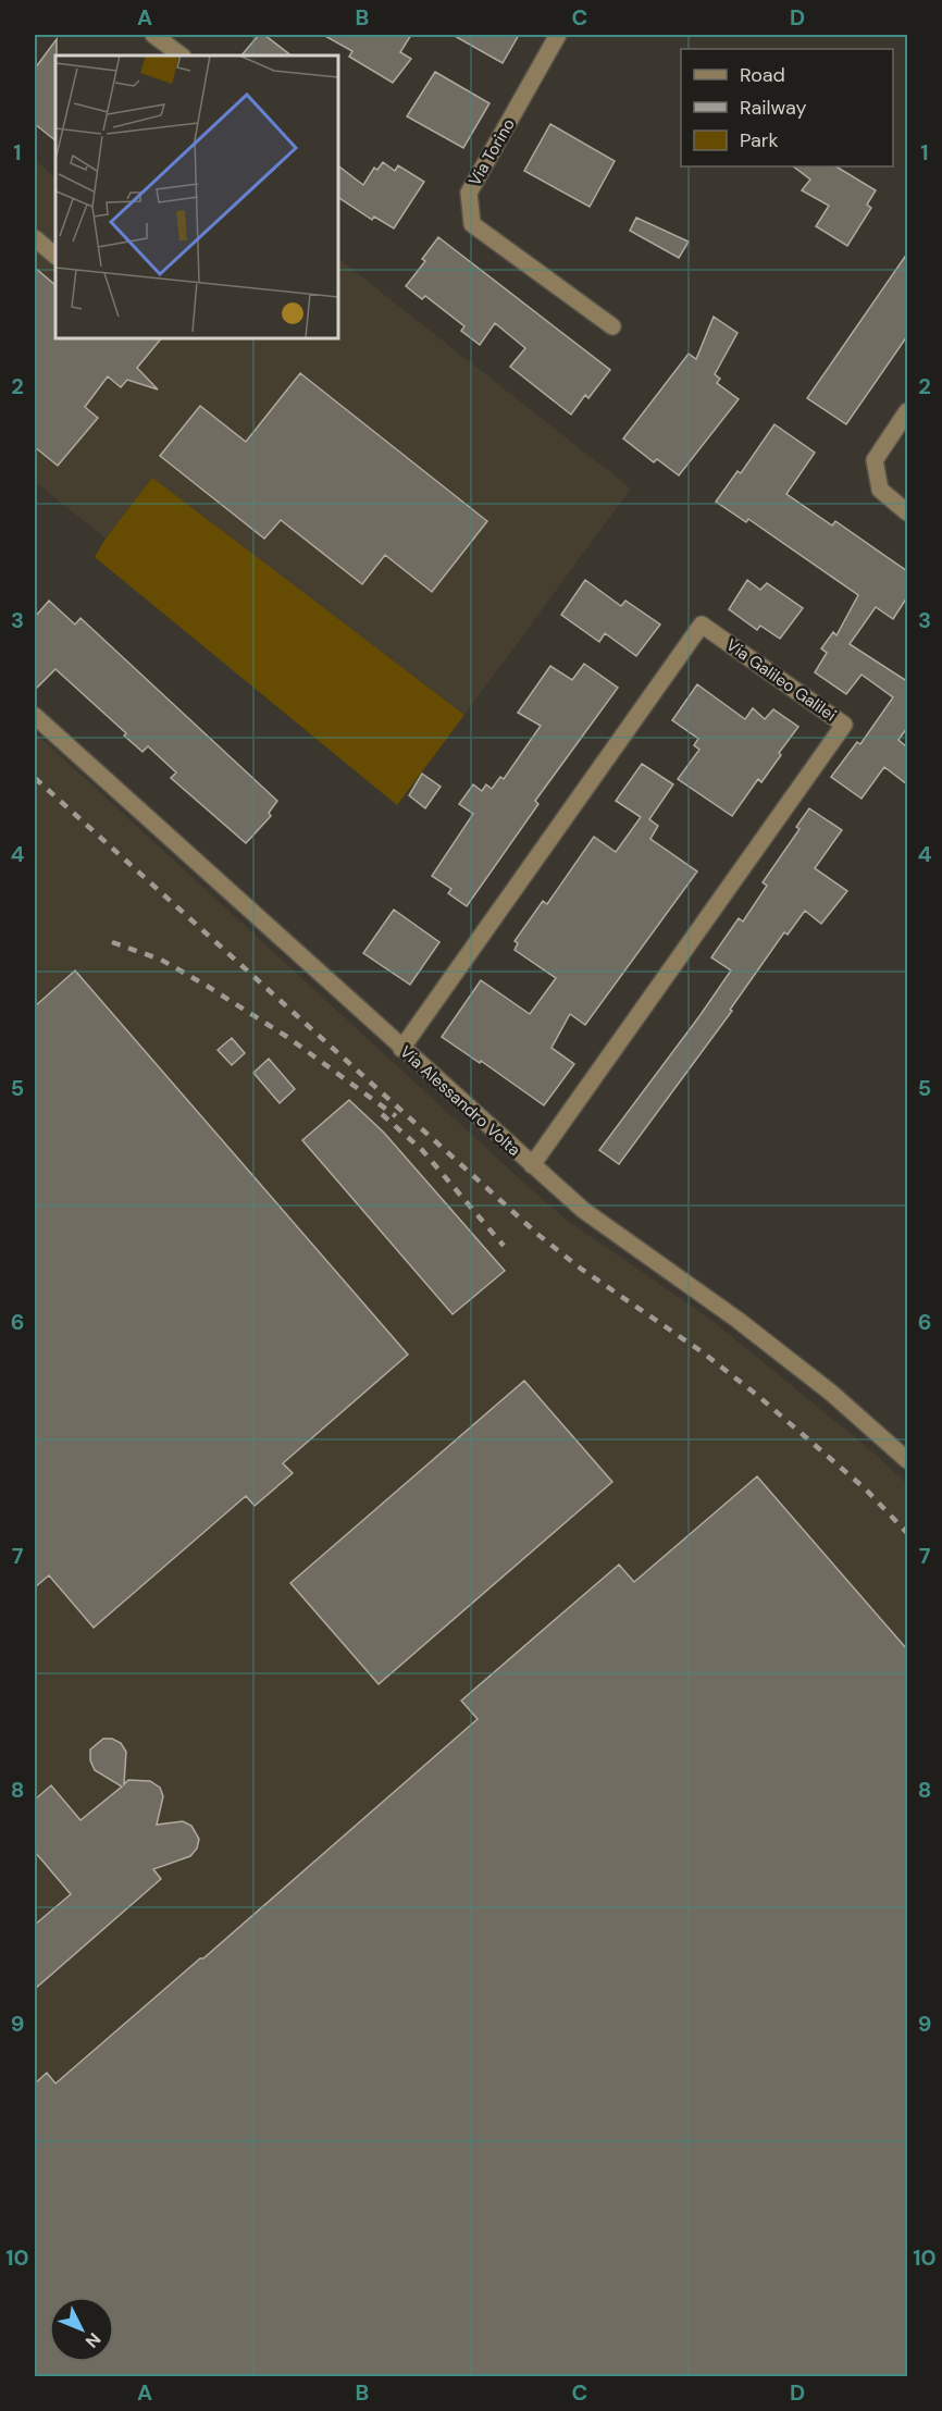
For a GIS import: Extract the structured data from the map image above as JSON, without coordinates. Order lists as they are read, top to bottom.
{
  "streets": {
    "street": ["Via Torino", "Via Galileo Galilei", "Via Alessandro Volta"]
  },
  "crossings": [
    ["Via Galileo Galilei", "Via Alessandro Volta"]
  ],
  "legend": ["Road", "Railway", "Park"],
  "north": "bottom right",
  "grid": {
    "columns": [
      "A",
      "B",
      "C",
      "D"
    ],
    "rows": [
      "1",
      "2",
      "3",
      "4",
      "5",
      "6",
      "7",
      "8",
      "9",
      "10"
    ]
  }
}
